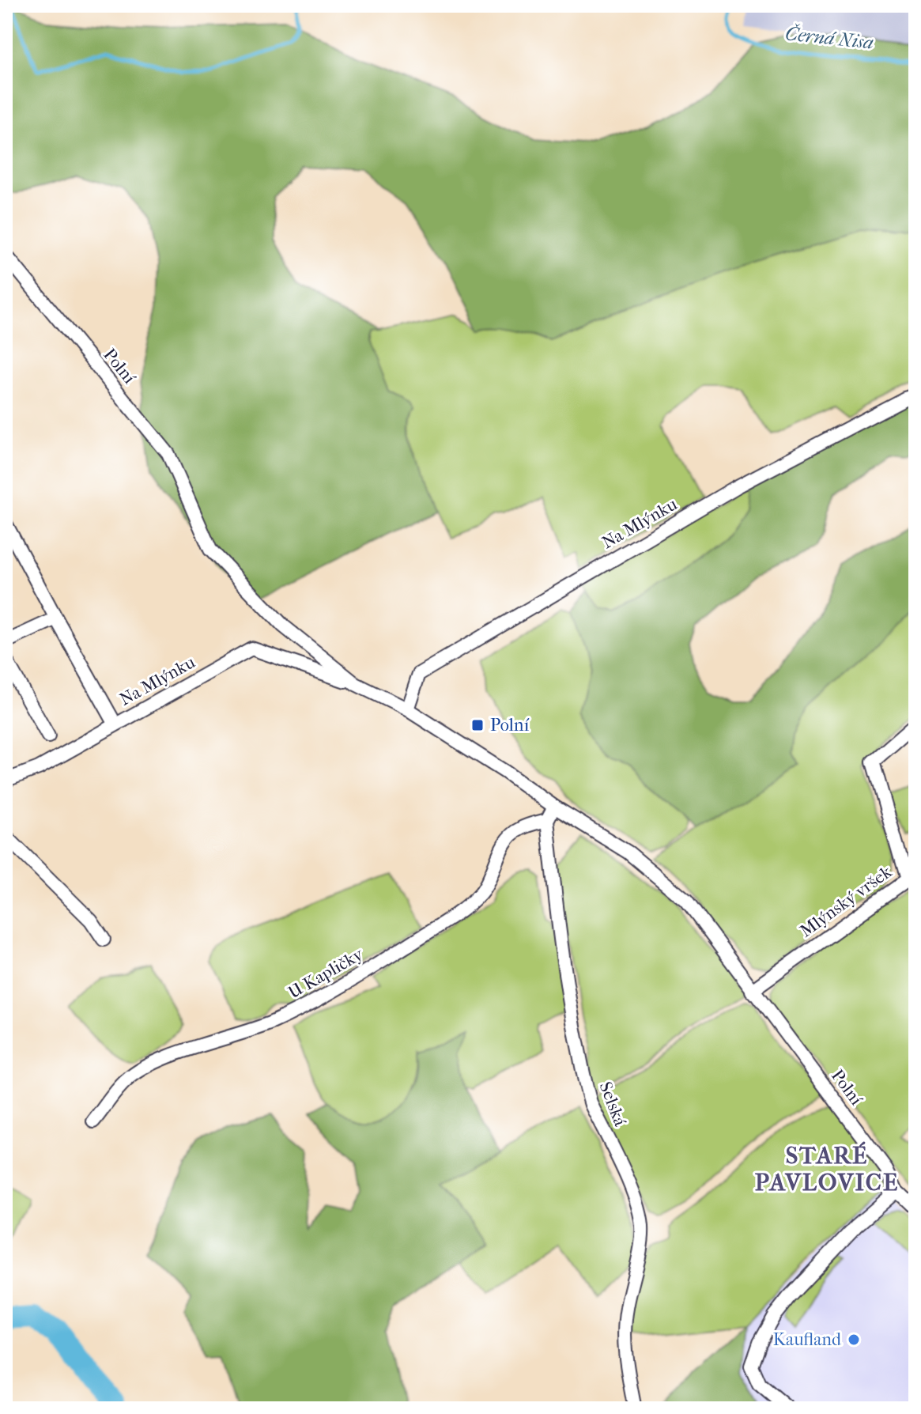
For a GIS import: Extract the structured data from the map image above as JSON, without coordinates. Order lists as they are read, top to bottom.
{
  "streets": {
    "street": [
      "Polní",
      "Na Mlýnku",
      "Mlýnský vršek",
      "U Kapličky",
      "Selská"
    ]
  },
  "crossings": [
    ["Polní", "Na Mlýnku"],
    ["Polní", "Mlýnský vršek"],
    ["U Kapličky", "Selská"]
  ],
  "districts": ["STARÉ PAVLOVICE"],
  "water": ["Černá Nisa"],
  "places": {
    "transit": ["Polní"],
    "other": ["Kaufland"]
  }
}
